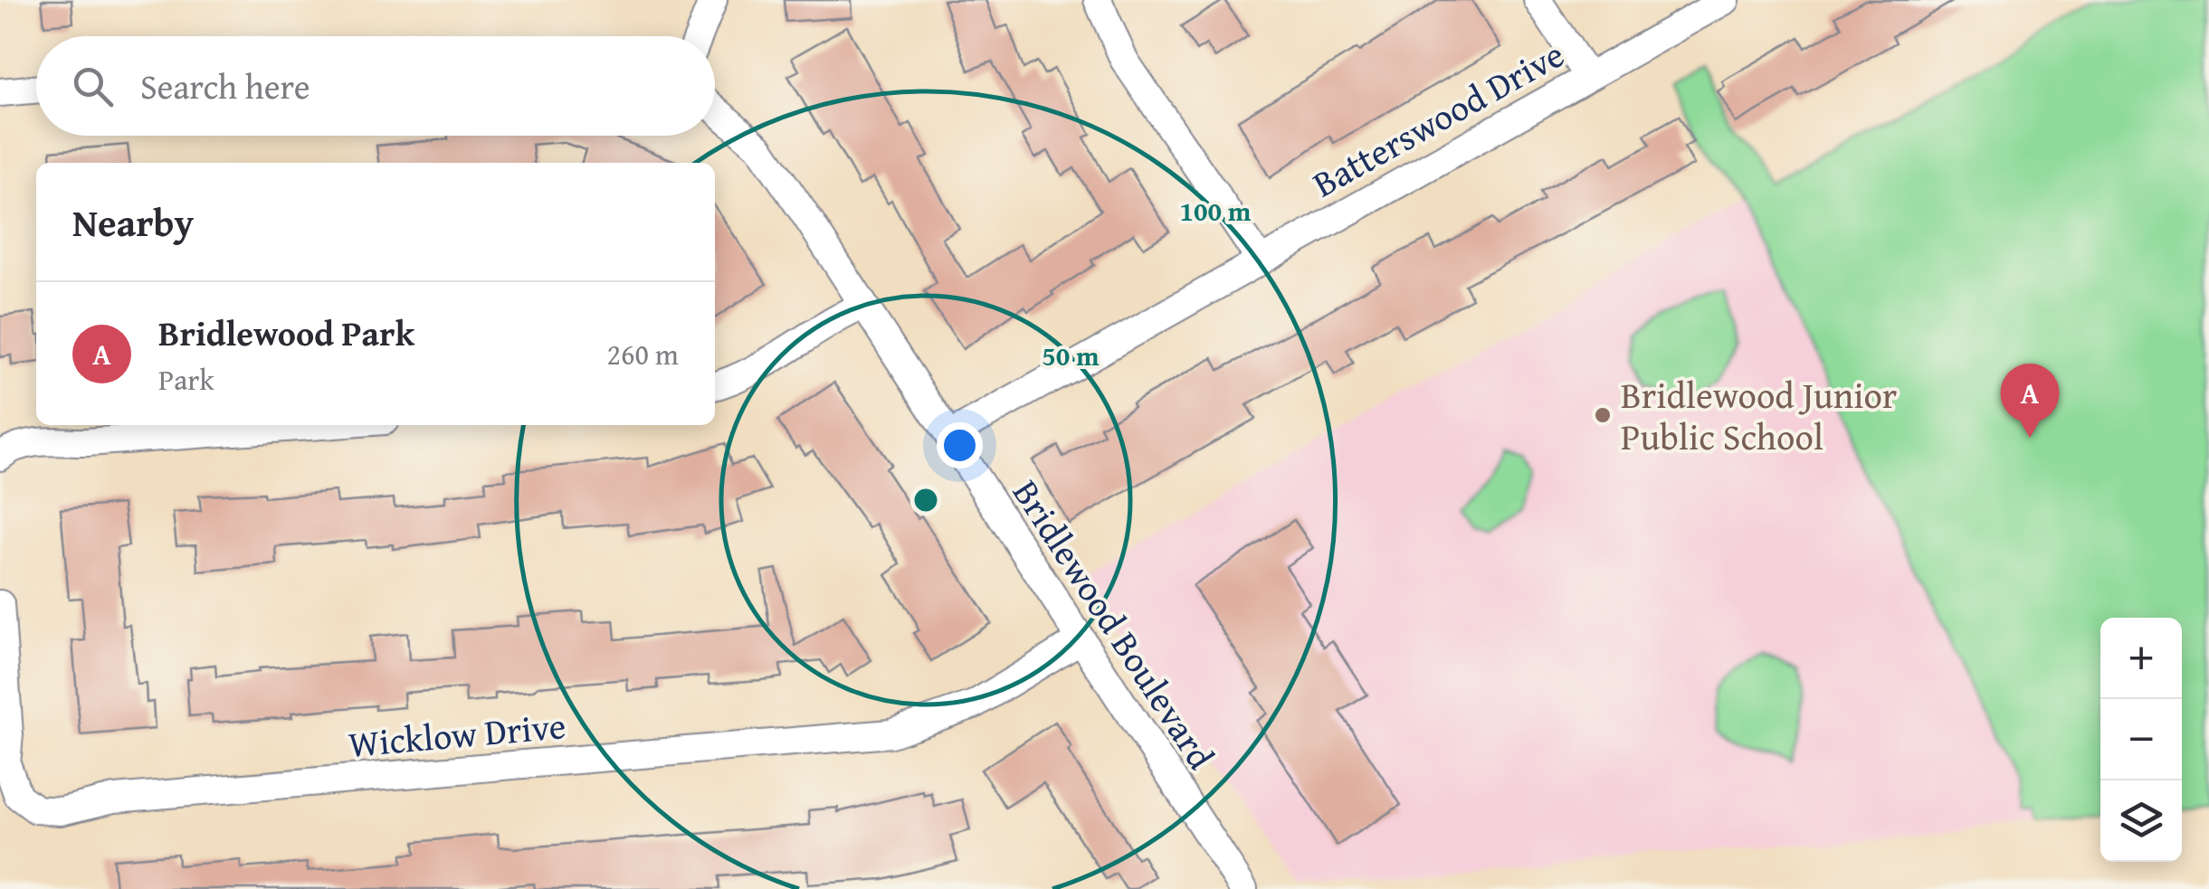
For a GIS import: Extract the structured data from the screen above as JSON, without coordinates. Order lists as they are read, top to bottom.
{
  "streets": {
    "street": ["Batterswood Drive", "Bridlewood Boulevard", "Wicklow Drive"]
  },
  "crossings": [
    ["Batterswood Drive", "Bridlewood Boulevard"],
    ["Bridlewood Boulevard", "Wicklow Drive"]
  ],
  "places": ["Bridlewood Junior Public School"],
  "page": {
    "search": "Search here",
    "heading": "Nearby",
    "list": [
      {
        "mark": "A",
        "name": "Bridlewood Park",
        "note": "Park",
        "value": "260 m"
      }
    ],
    "pins": "A",
    "map_buttons": ["+", "−"]
  },
  "rings": ["100 m", "50 m"]
}
